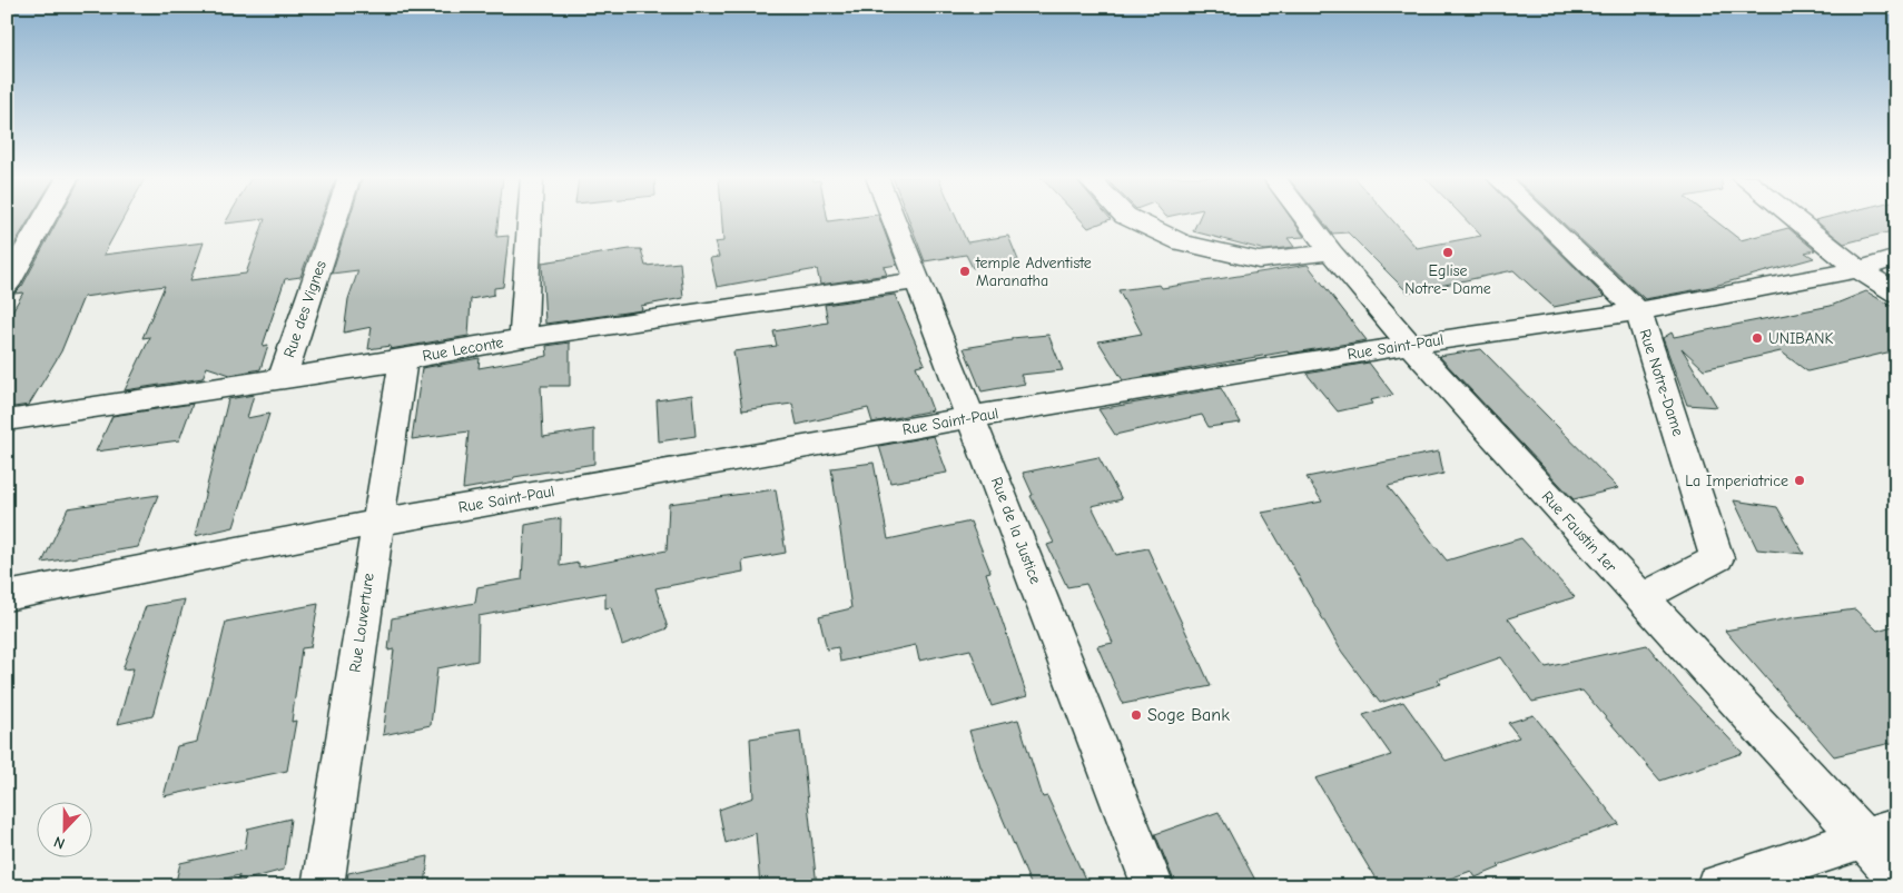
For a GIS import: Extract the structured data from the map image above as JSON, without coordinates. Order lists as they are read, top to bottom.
{
  "streets": {
    "street": [
      "Rue des Vignes",
      "Rue Saint-Paul",
      "Rue Leconte",
      "Rue Notre-Dame",
      "Rue de la Justice",
      "Rue Faustin 1er",
      "Rue Louverture"
    ]
  },
  "crossings": [
    ["Rue des Vignes", "Rue Leconte"],
    ["Rue Saint-Paul", "Rue Notre-Dame"],
    ["Rue Saint-Paul", "Rue de la Justice"],
    ["Rue Saint-Paul", "Rue Faustin 1er"],
    ["Rue Saint-Paul", "Rue Louverture"],
    ["Rue Leconte", "Rue de la Justice"],
    ["Rue Leconte", "Rue Louverture"],
    ["Rue Notre-Dame", "Rue Faustin 1er"]
  ],
  "places": [
    "Eglise Notre- Dame",
    "temple Adventiste Maranatha",
    "UNIBANK",
    "La Imperiatrice",
    "Soge Bank"
  ],
  "north": "bottom"
}
